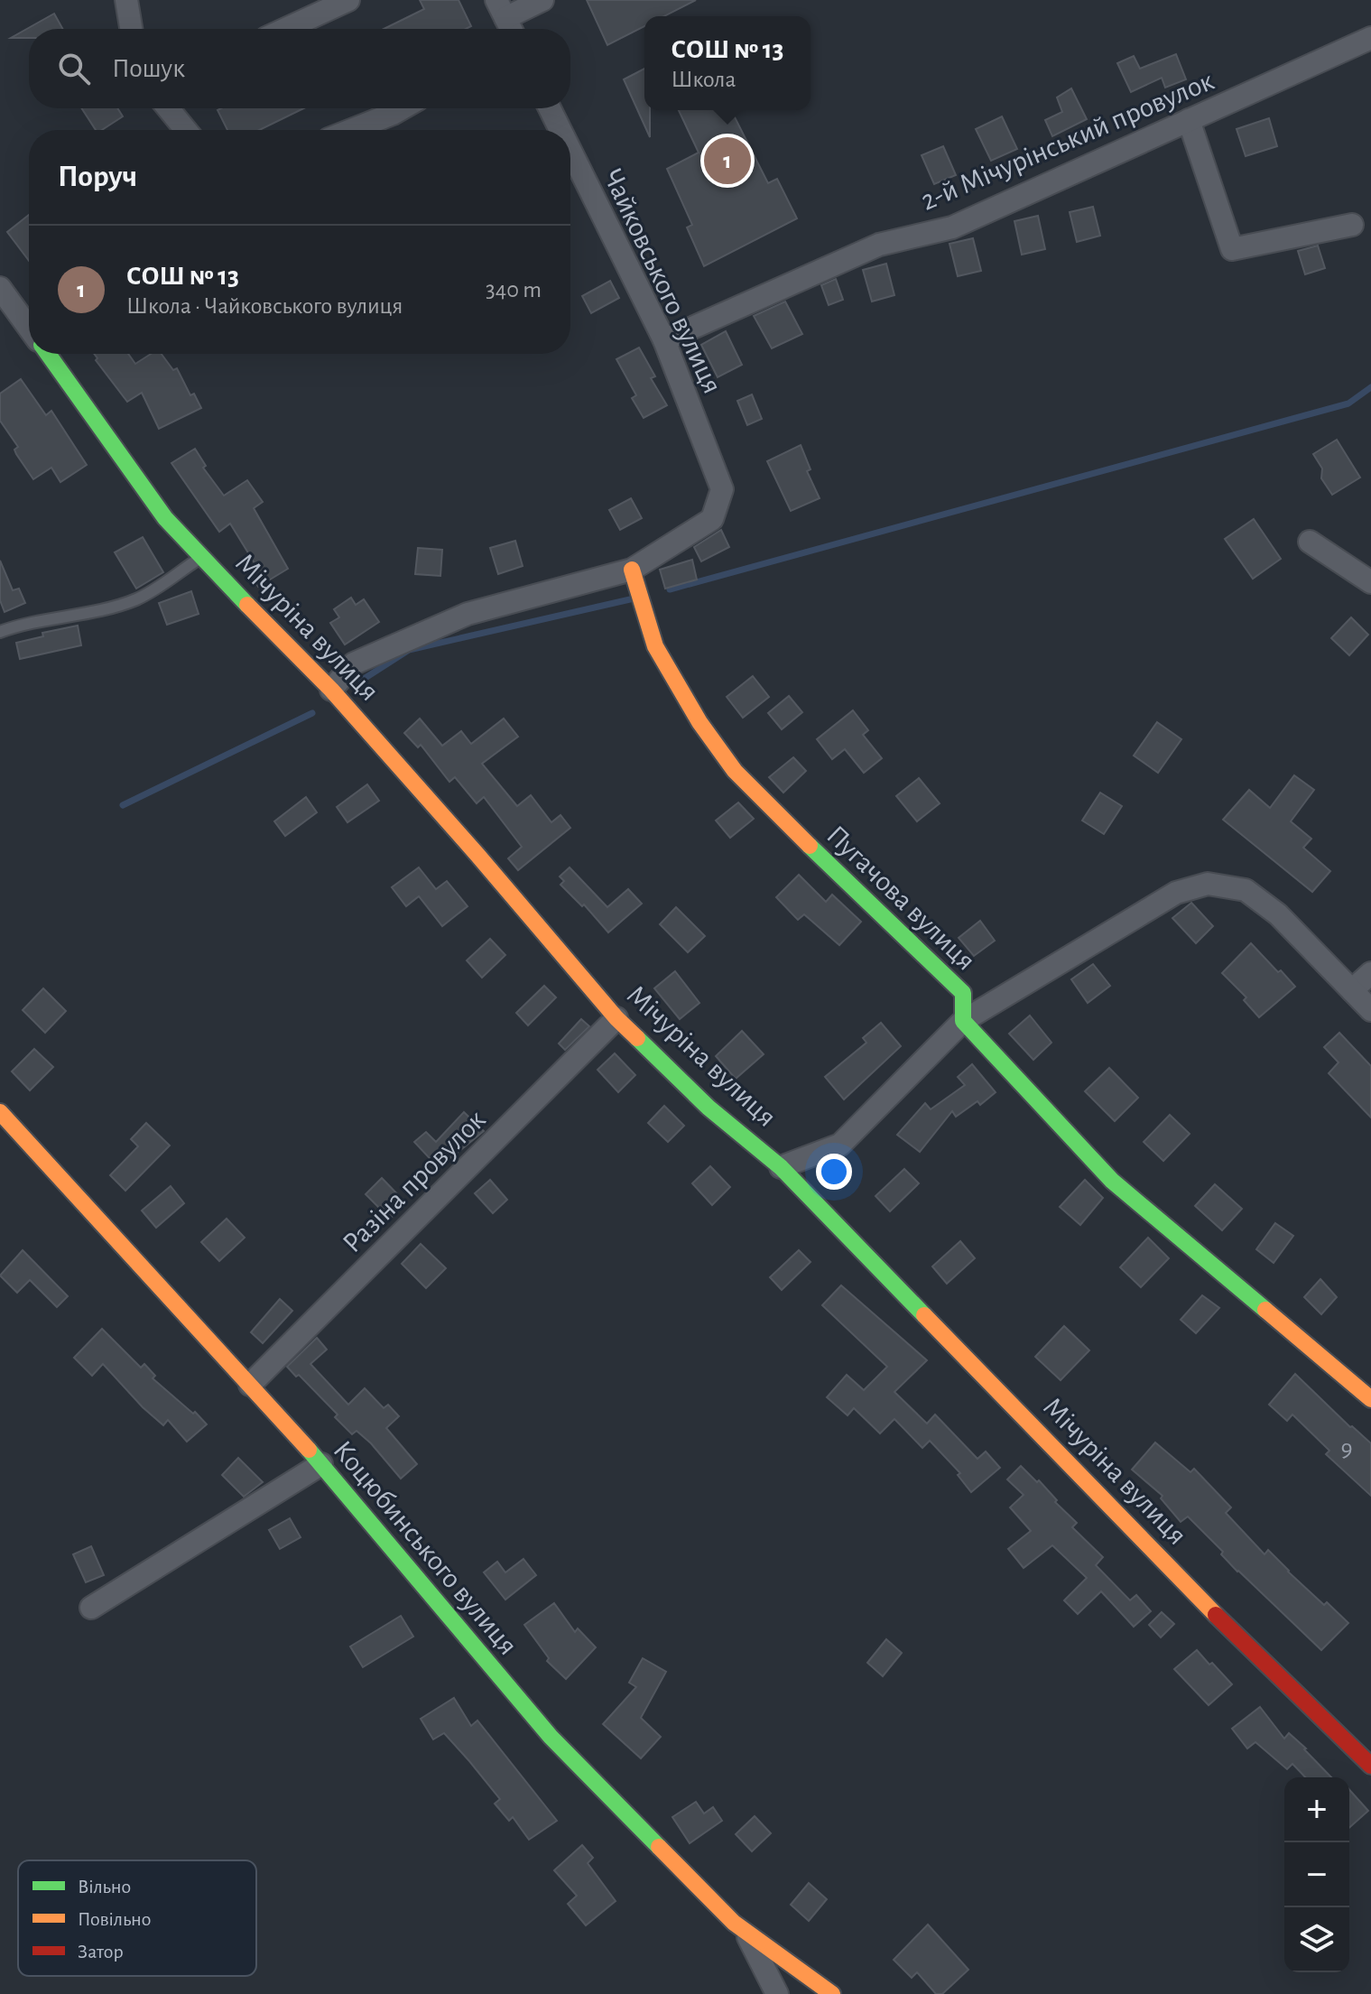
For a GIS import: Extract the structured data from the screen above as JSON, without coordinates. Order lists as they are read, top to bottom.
{
  "streets": {
    "street": [
      "2-й Мічурінський провулок",
      "Чайковського вулиця",
      "Мічуріна вулиця",
      "Пугачова вулиця",
      "Разіна провулок",
      "Коцюбинського вулиця"
    ]
  },
  "crossings": [
    ["2-й Мічурінський провулок", "Чайковського вулиця"],
    ["Чайковського вулиця", "Пугачова вулиця"],
    ["Мічуріна вулиця", "Разіна провулок"],
    ["Разіна провулок", "Коцюбинського вулиця"]
  ],
  "house_numbers": ["9"],
  "legend": ["Вільно", "Повільно", "Затор"],
  "page": {
    "popup": ["СОШ № 13", "Школа"],
    "search": "Пошук",
    "heading": "Поруч",
    "pins": "1",
    "list": [
      {
        "mark": "1",
        "name": "СОШ № 13",
        "note": "Школа · Чайковського вулиця",
        "value": "340 m"
      }
    ],
    "map_buttons": ["+", "−"]
  }
}
